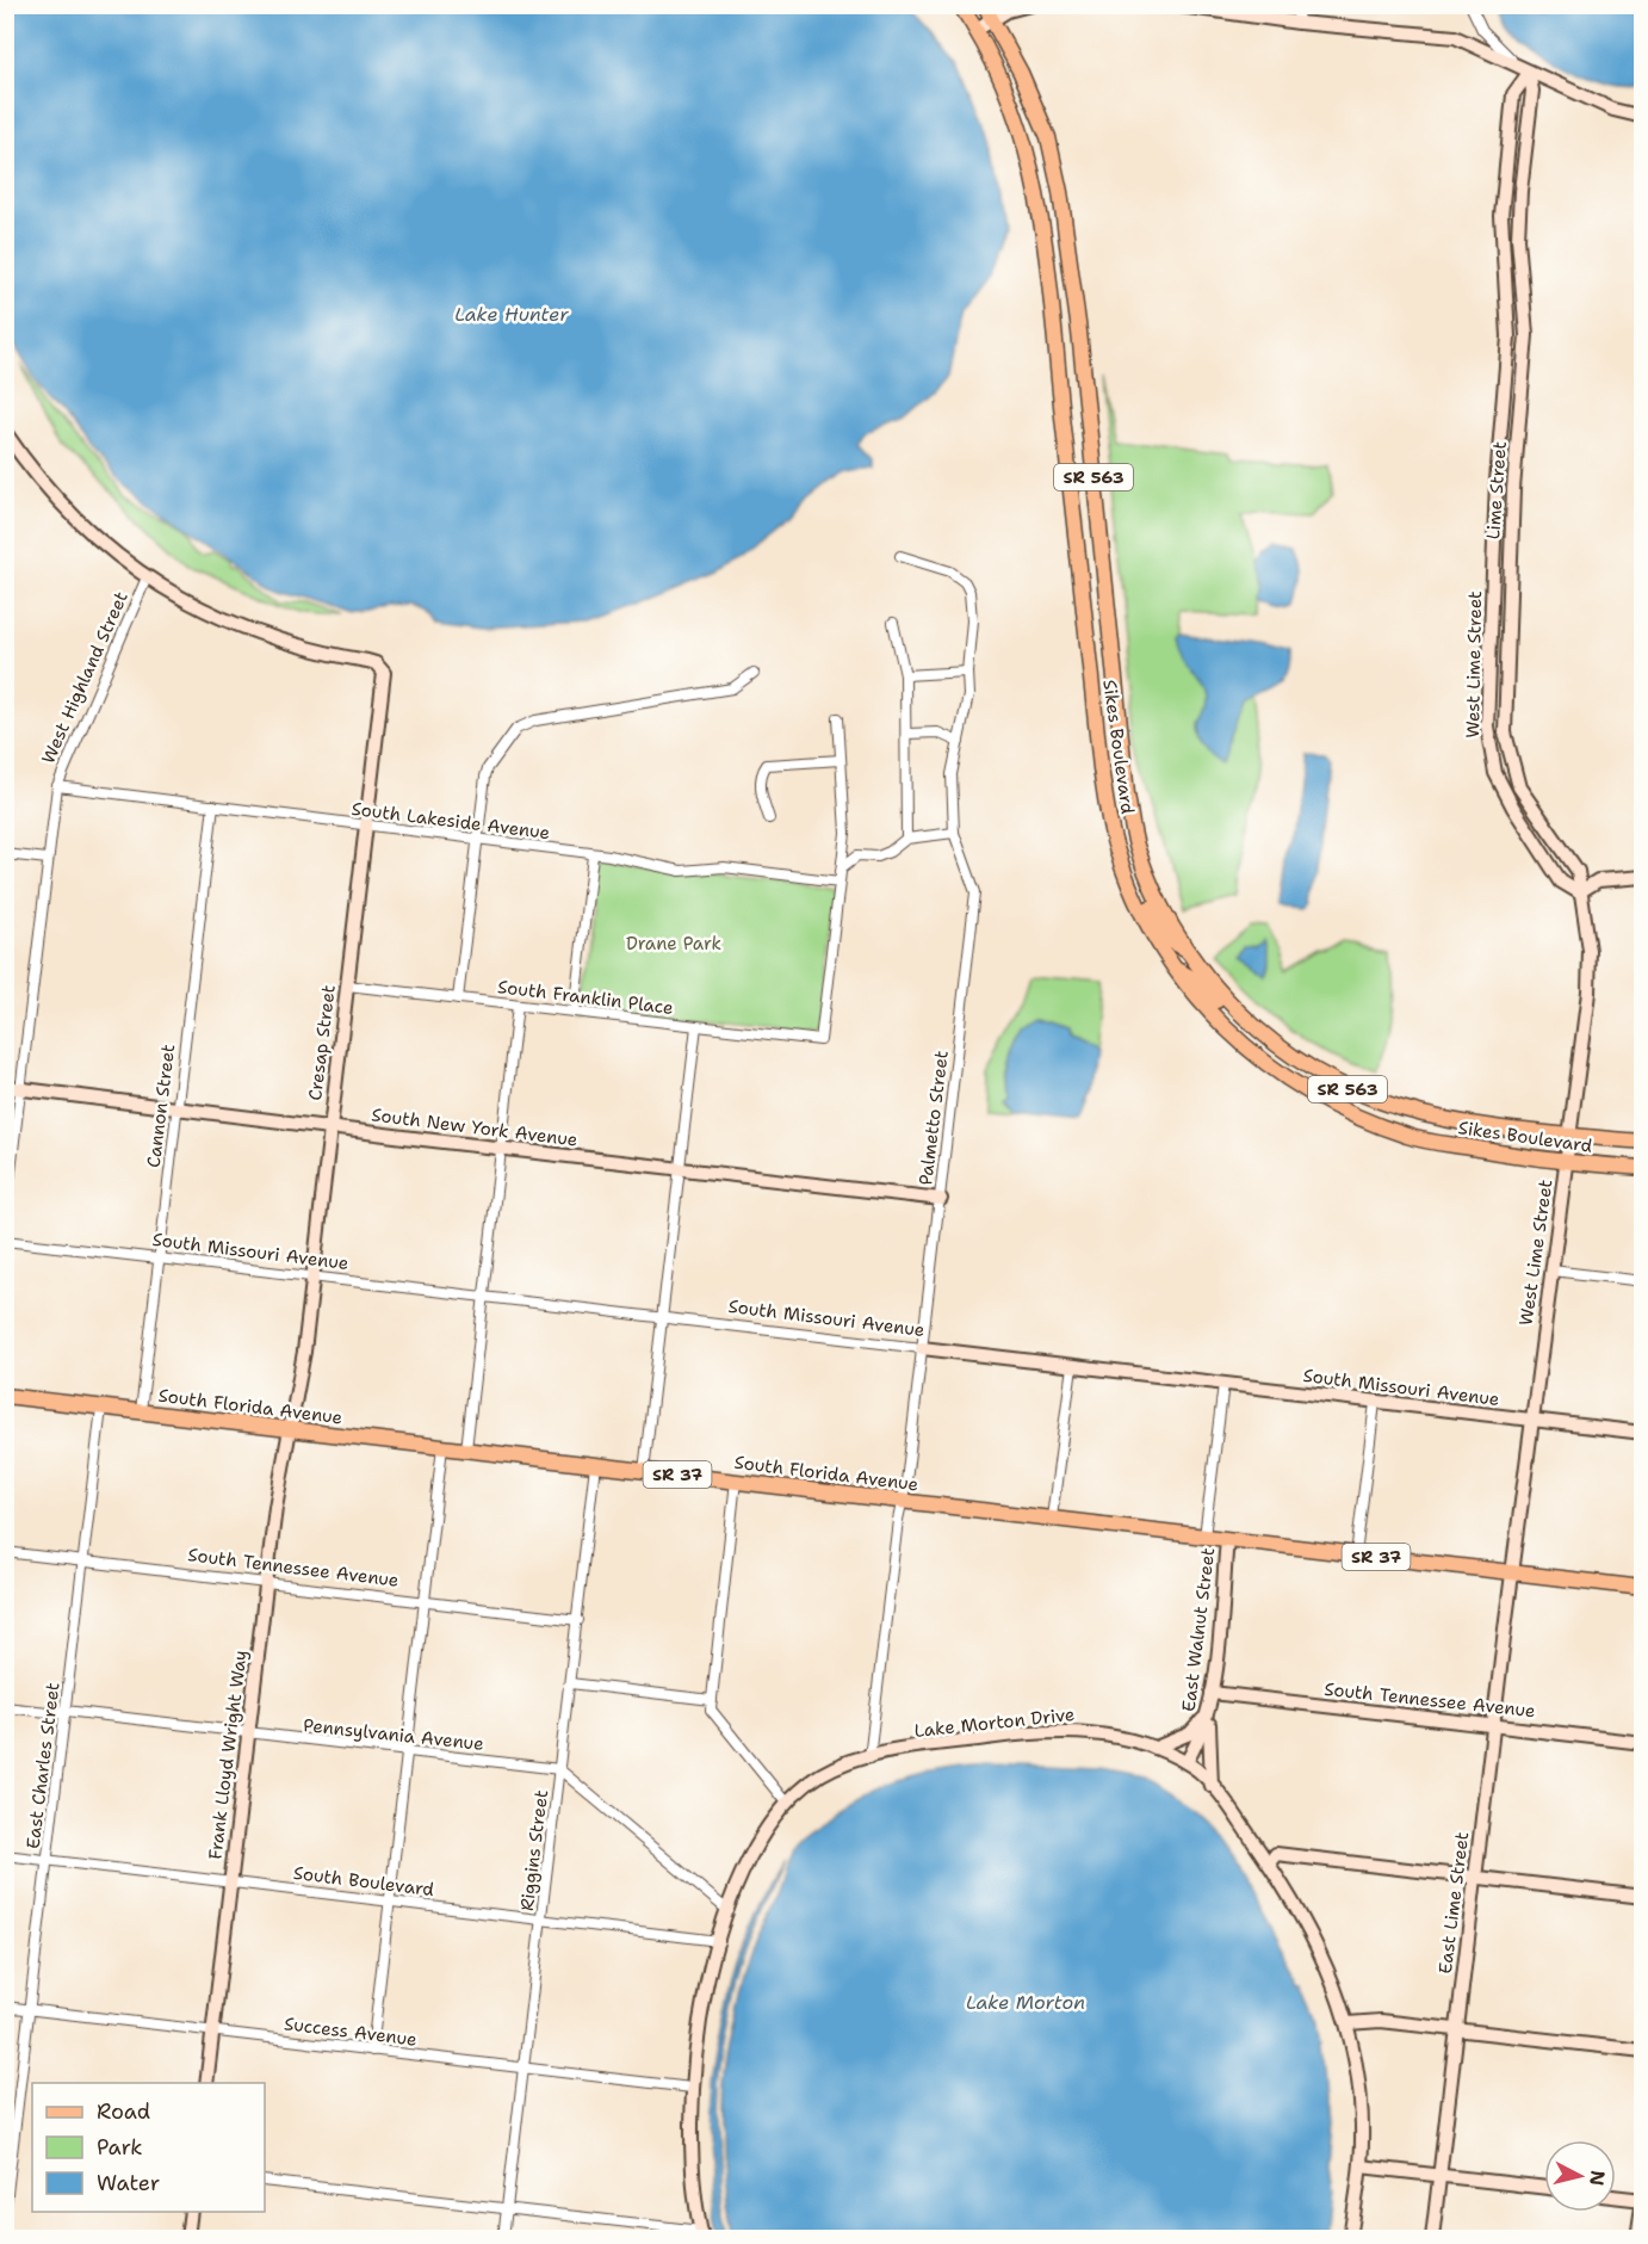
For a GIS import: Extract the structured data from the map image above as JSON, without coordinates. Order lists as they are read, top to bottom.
{
  "streets": {
    "main road": [
      "SR 563",
      "Sikes Boulevard",
      "South Florida Avenue",
      "SR 37"
    ],
    "street": [
      "West Lime Street",
      "West Highland Street",
      "South Lakeside Avenue",
      "South Franklin Place",
      "Cresap Street",
      "Cannon Street",
      "Palmetto Street",
      "South New York Avenue",
      "South Missouri Avenue",
      "South Tennessee Avenue",
      "East Walnut Street",
      "Lake Morton Drive",
      "Pennsylvania Avenue",
      "Frank Lloyd Wright Way",
      "East Charles Street",
      "Riggins Street",
      "South Boulevard",
      "East Lime Street",
      "Success Avenue"
    ]
  },
  "crossings": [
    ["West Lime Street", "Sikes Boulevard"],
    ["West Lime Street", "South Missouri Avenue"],
    ["West Lime Street", "South Florida Avenue"],
    ["West Lime Street", "East Lime Street"],
    ["West Highland Street", "South Lakeside Avenue"],
    ["West Highland Street", "Cresap Street"],
    ["West Highland Street", "South New York Avenue"],
    ["South Lakeside Avenue", "South Franklin Place"],
    ["South Lakeside Avenue", "Cresap Street"],
    ["South Lakeside Avenue", "Cannon Street"],
    ["South Franklin Place", "Cresap Street"],
    ["Cresap Street", "South New York Avenue"],
    ["Cresap Street", "South Missouri Avenue"],
    ["Cresap Street", "South Florida Avenue"],
    ["Cresap Street", "Frank Lloyd Wright Way"],
    ["Cannon Street", "South New York Avenue"],
    ["Cannon Street", "South Missouri Avenue"],
    ["Cannon Street", "South Florida Avenue"],
    ["Palmetto Street", "South New York Avenue"],
    ["Palmetto Street", "South Missouri Avenue"],
    ["Palmetto Street", "South Florida Avenue"],
    ["Palmetto Street", "Lake Morton Drive"],
    ["South Florida Avenue", "East Walnut Street"],
    ["South Florida Avenue", "Frank Lloyd Wright Way"],
    ["South Florida Avenue", "East Charles Street"],
    ["South Florida Avenue", "Riggins Street"],
    ["South Florida Avenue", "East Lime Street"],
    ["South Tennessee Avenue", "East Walnut Street"],
    ["South Tennessee Avenue", "Frank Lloyd Wright Way"],
    ["South Tennessee Avenue", "East Charles Street"],
    ["South Tennessee Avenue", "Riggins Street"],
    ["South Tennessee Avenue", "East Lime Street"],
    ["East Walnut Street", "Lake Morton Drive"],
    ["Lake Morton Drive", "South Boulevard"],
    ["Lake Morton Drive", "Success Avenue"],
    ["Pennsylvania Avenue", "Frank Lloyd Wright Way"],
    ["Pennsylvania Avenue", "East Charles Street"],
    ["Pennsylvania Avenue", "Riggins Street"],
    ["Frank Lloyd Wright Way", "South Boulevard"],
    ["Frank Lloyd Wright Way", "Success Avenue"],
    ["East Charles Street", "South Boulevard"],
    ["East Charles Street", "Success Avenue"],
    ["Riggins Street", "South Boulevard"],
    ["Riggins Street", "Success Avenue"]
  ],
  "water": ["Lake Hunter", "Lake Morton"],
  "parks": ["Drane Park"],
  "legend": ["Road", "Park", "Water"],
  "north": "right"
}
